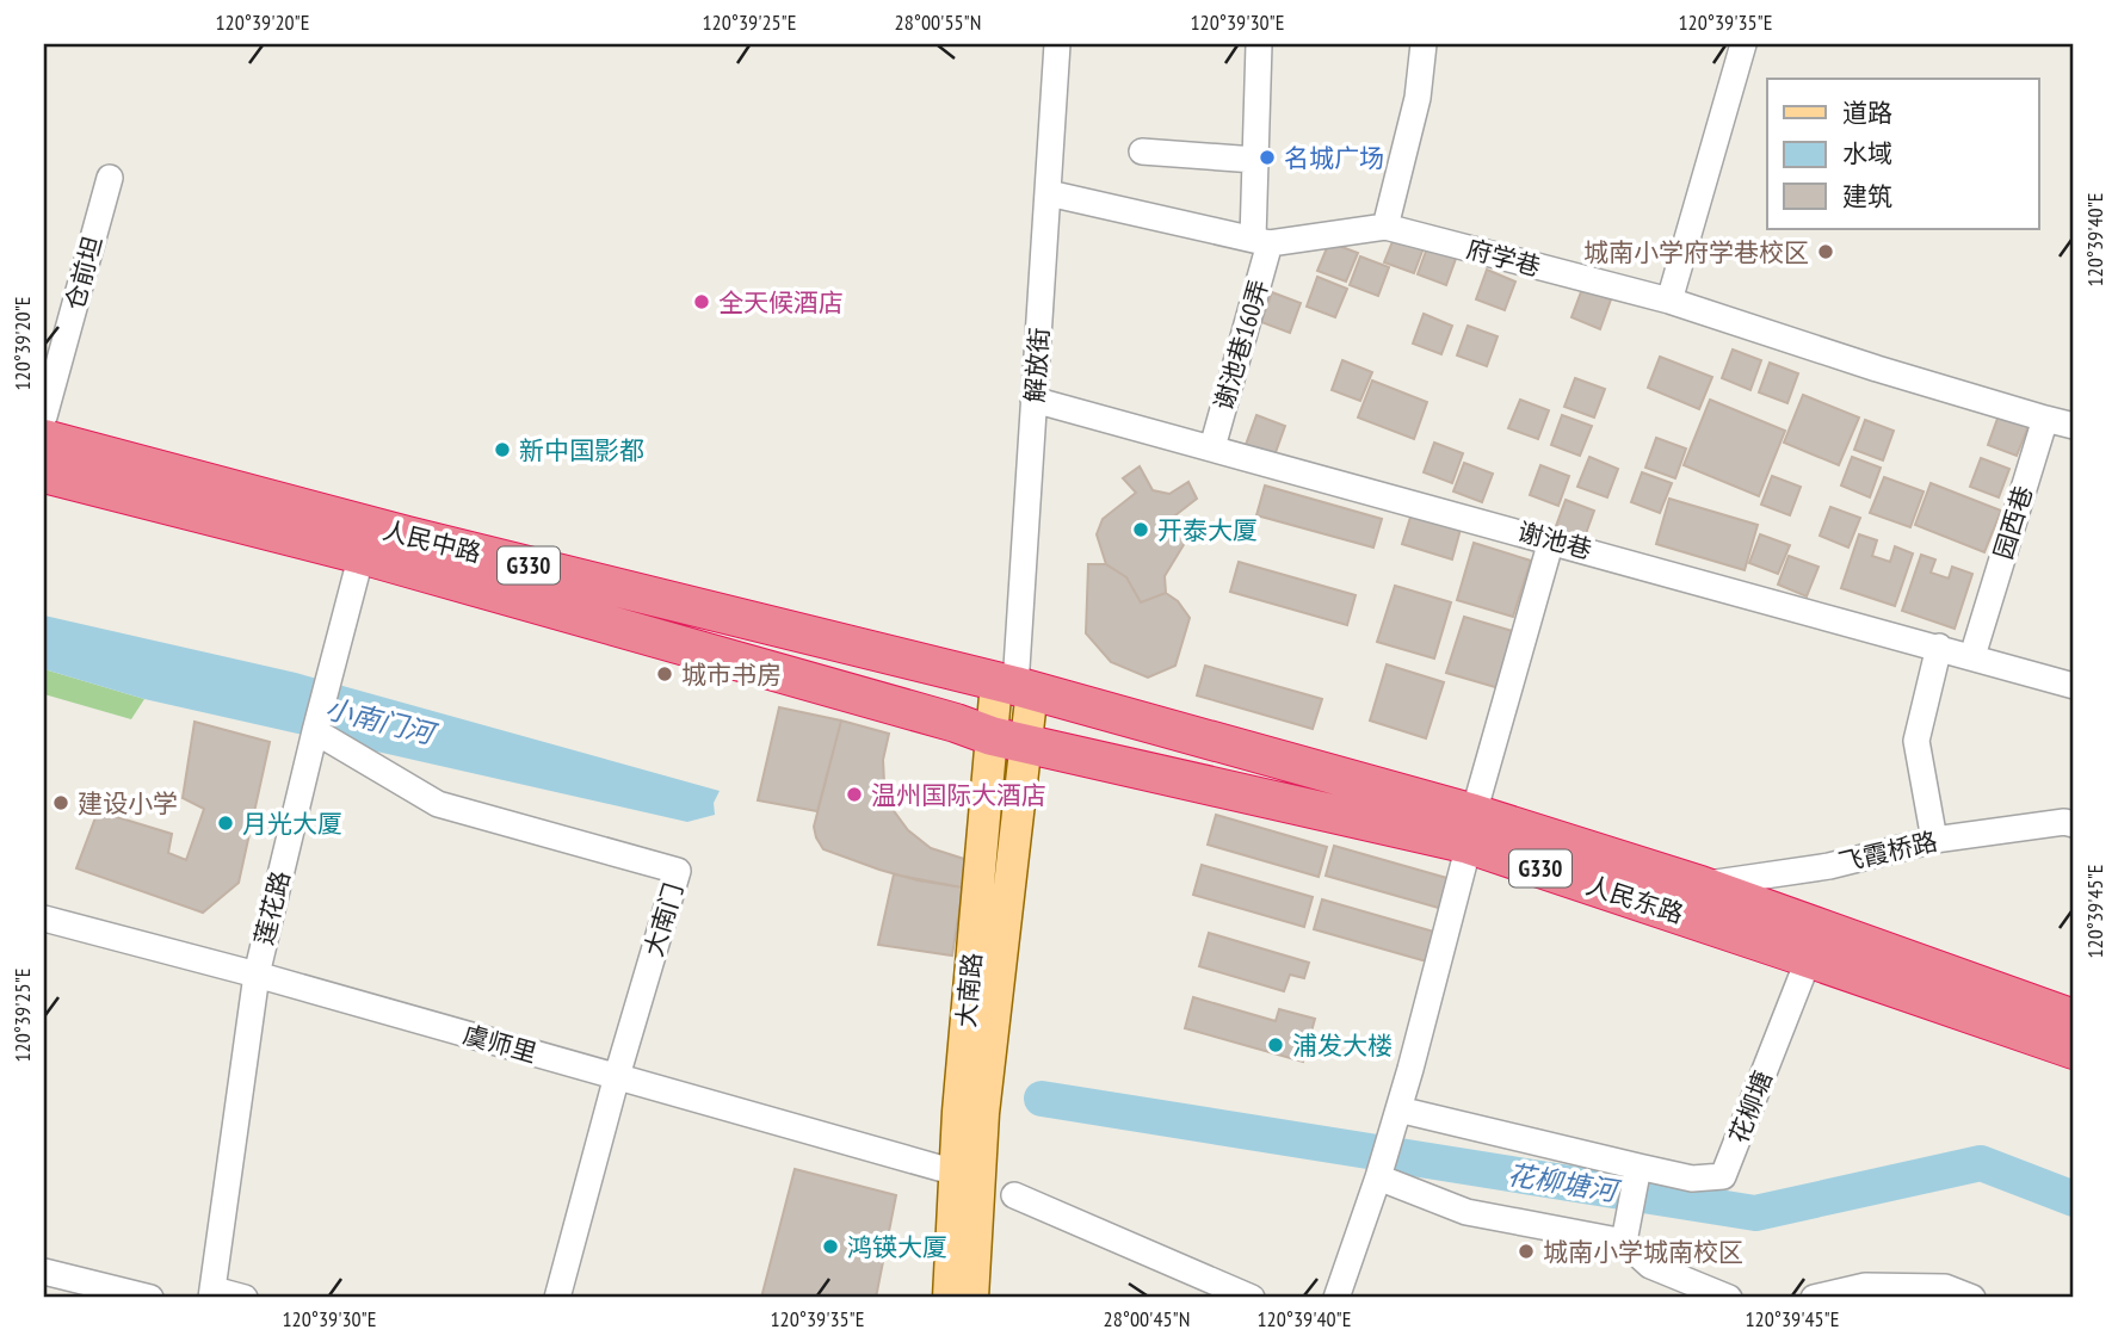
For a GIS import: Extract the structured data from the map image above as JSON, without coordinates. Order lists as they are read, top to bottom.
{
  "streets": {
    "highway": ["人民中路", "G330", "人民东路"],
    "main road": ["大南路"],
    "street": [
      "府学巷",
      "仓前坦",
      "谢池巷160弄",
      "解放街",
      "园西巷",
      "谢池巷",
      "飞霞桥路",
      "莲花路",
      "大南门",
      "虞师里",
      "花柳塘"
    ]
  },
  "crossings": [
    ["府学巷", "谢池巷160弄"],
    ["府学巷", "解放街"],
    ["府学巷", "园西巷"],
    ["谢池巷160弄", "谢池巷"],
    ["解放街", "谢池巷"],
    ["解放街", "人民中路"],
    ["解放街", "人民东路"],
    ["解放街", "大南路"],
    ["园西巷", "谢池巷"],
    ["人民中路", "人民东路"],
    ["人民中路", "莲花路"],
    ["人民中路", "大南路"],
    ["飞霞桥路", "人民东路"],
    ["人民东路", "大南路"],
    ["人民东路", "花柳塘"],
    ["莲花路", "大南门"],
    ["莲花路", "虞师里"],
    ["大南门", "虞师里"],
    ["大南路", "虞师里"]
  ],
  "water": ["小南门河", "花柳塘河"],
  "places": [
    "名城广场",
    "城南小学府学巷校区",
    "全天候酒店",
    "新中国影都",
    "开泰大厦",
    "城市书房",
    "温州国际大酒店",
    "建设小学",
    "月光大厦",
    "浦发大楼",
    "鸿锳大厦",
    "城南小学城南校区"
  ],
  "legend": ["道路", "水域", "建筑"],
  "coordinates": [
    "120°39'20\"E",
    "120°39'25\"E",
    "28°00'55\"N",
    "120°39'30\"E",
    "120°39'35\"E",
    "120°39'40\"E",
    "120°39'45\"E",
    "28°00'45\"N"
  ]
}
